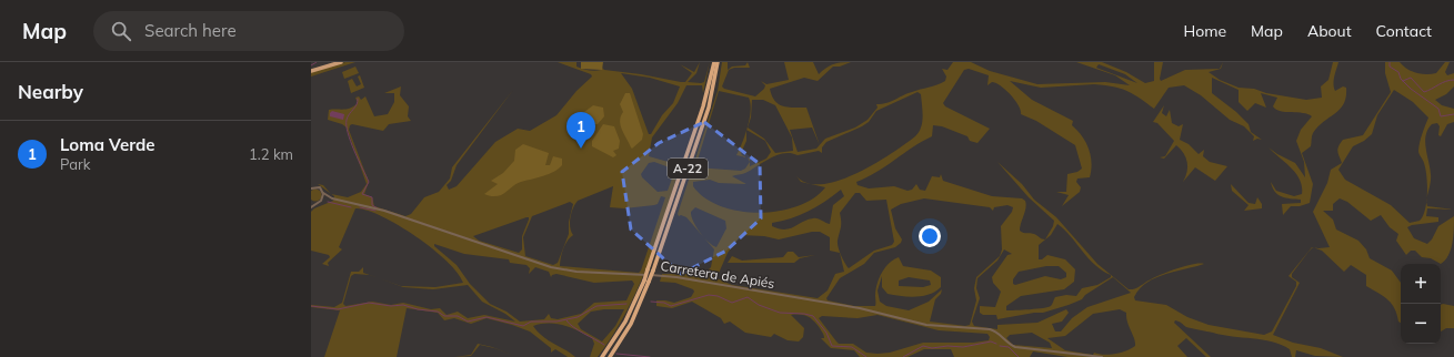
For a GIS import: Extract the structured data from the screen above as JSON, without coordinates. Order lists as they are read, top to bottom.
{
  "streets": {
    "highway": ["A-22"],
    "street": ["Carretera de Apiés"]
  },
  "page": {
    "header": "Map",
    "search": "Search here",
    "nav": [
      "Home",
      "Map",
      "About",
      "Contact"
    ],
    "heading": "Nearby",
    "pins": "1",
    "list": [
      {
        "mark": "1",
        "name": "Loma Verde",
        "note": "Park",
        "value": "1.2 km"
      }
    ],
    "map_buttons": ["+", "−"]
  }
}
